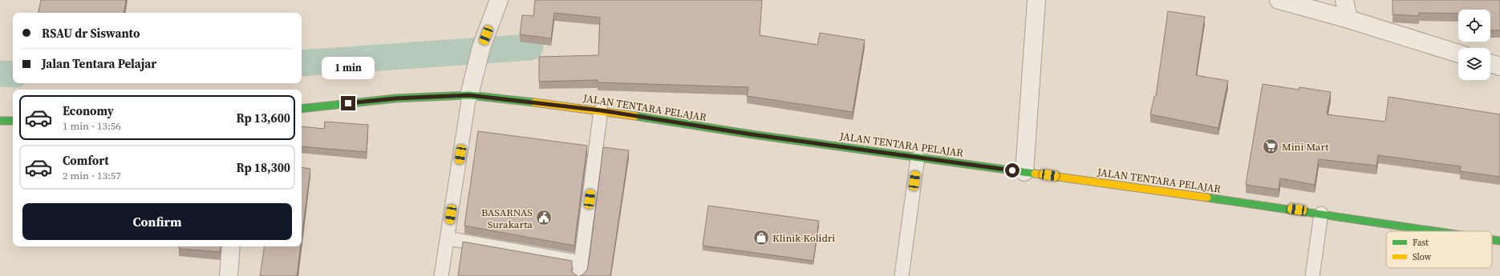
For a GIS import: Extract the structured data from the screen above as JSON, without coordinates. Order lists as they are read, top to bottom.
{
  "streets": {
    "main road": ["JALAN TENTARA PELAJAR"]
  },
  "places": {
    "supermarket": ["Mini Mart"],
    "public building": ["BASARNAS Surakarta"],
    "shop": ["Klinik Kolidri"]
  },
  "legend": ["Fast", "Slow"],
  "page": {
    "banner": ["RSAU dr Siswanto", "Jalan Tentara Pelajar"],
    "bubble": "1 min",
    "list": [
      {
        "name": "Economy",
        "note": "1 min · 13:56",
        "value": "Rp 13,600"
      },
      {
        "name": "Comfort",
        "note": "2 min · 13:57",
        "value": "Rp 18,300"
      }
    ],
    "buttons": "Confirm"
  }
}
